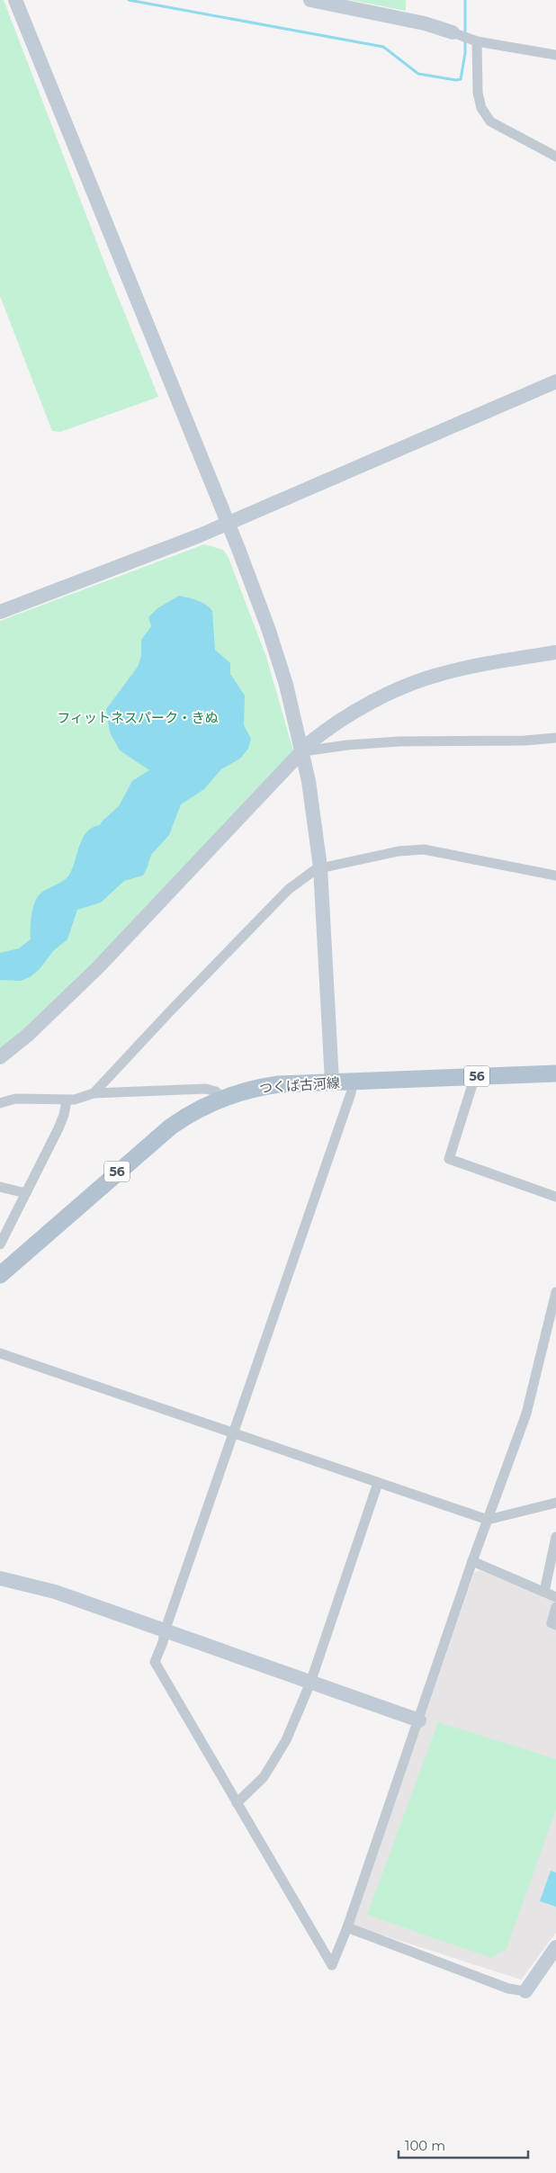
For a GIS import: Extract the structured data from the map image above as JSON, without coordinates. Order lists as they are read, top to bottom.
{
  "streets": {
    "main road": ["56", "つくば古河線"]
  },
  "parks": ["フィットネスパーク・きぬ"],
  "scale_bar": "100 m"
}
